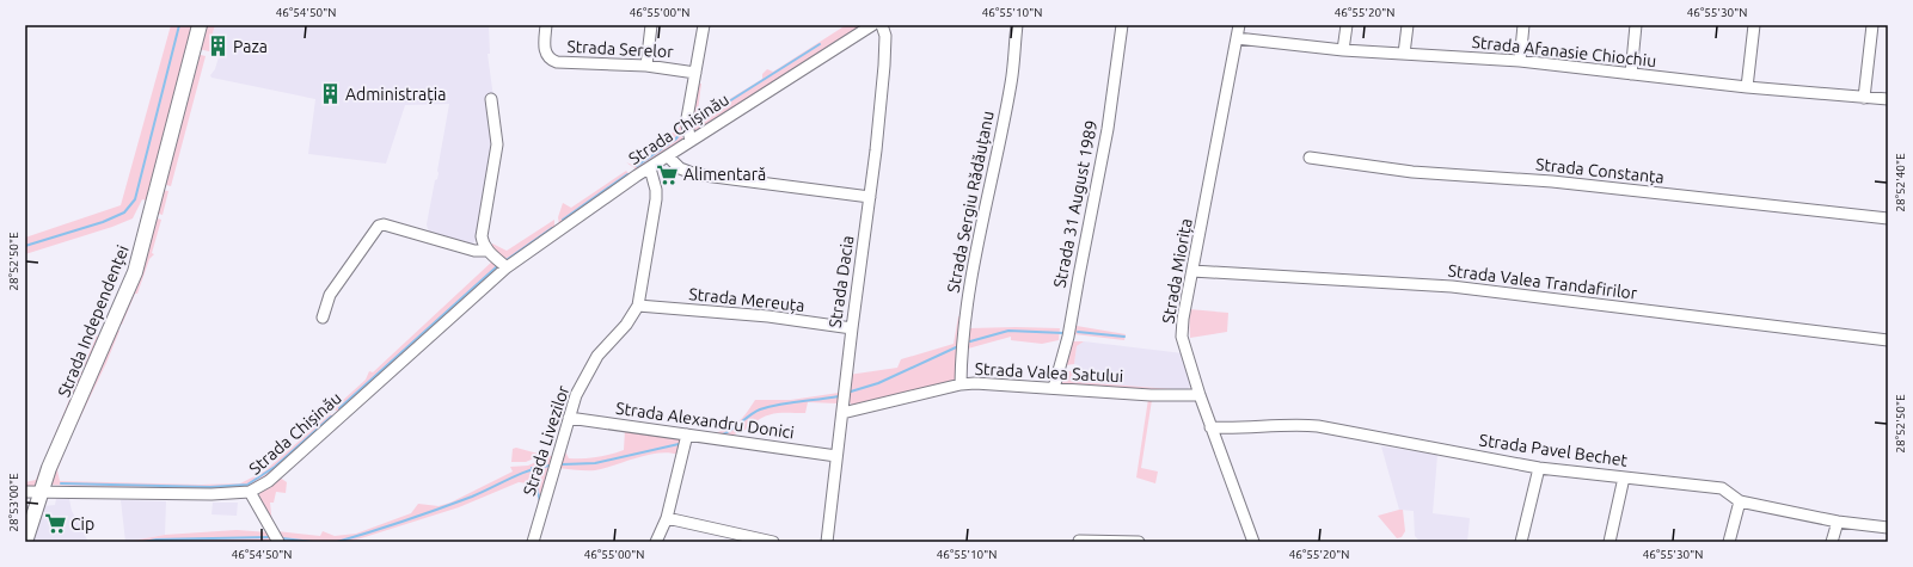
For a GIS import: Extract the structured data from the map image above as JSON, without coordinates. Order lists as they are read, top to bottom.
{
  "streets": {
    "main road": ["Strada Independenței"],
    "street": [
      "Strada Serelor",
      "Strada Afanasie Chiochiu",
      "Strada Chișinău",
      "Strada Constanța",
      "Strada Sergiu Rădăuțanu",
      "Strada 31 August 1989",
      "Strada Miorița",
      "Strada Dacia",
      "Strada Valea Trandafirilor",
      "Strada Mereuța",
      "Strada Valea Satului",
      "Strada Alexandru Donici",
      "Strada Livezilor",
      "Strada Pavel Bechet"
    ]
  },
  "crossings": [
    ["Strada Afanasie Chiochiu", "Strada Miorița"],
    ["Strada Chișinău", "Strada Independenței"],
    ["Strada Chișinău", "Strada Livezilor"],
    ["Strada Sergiu Rădăuțanu", "Strada Valea Satului"],
    ["Strada 31 August 1989", "Strada Valea Satului"],
    ["Strada Miorița", "Strada Valea Trandafirilor"],
    ["Strada Miorița", "Strada Valea Satului"],
    ["Strada Miorița", "Strada Pavel Bechet"],
    ["Strada Dacia", "Strada Mereuța"],
    ["Strada Dacia", "Strada Valea Satului"],
    ["Strada Dacia", "Strada Alexandru Donici"],
    ["Strada Mereuța", "Strada Livezilor"],
    ["Strada Alexandru Donici", "Strada Livezilor"]
  ],
  "places": {
    "building": ["Paza", "Administrația"],
    "supermarket": ["Alimentară", "Cip"]
  },
  "coordinates": [
    "46°54'50\"N",
    "46°55'00\"N",
    "46°55'10\"N",
    "46°55'20\"N",
    "46°55'30\"N",
    "28°52'40\"E",
    "28°52'50\"E",
    "28°53'00\"E"
  ]
}
